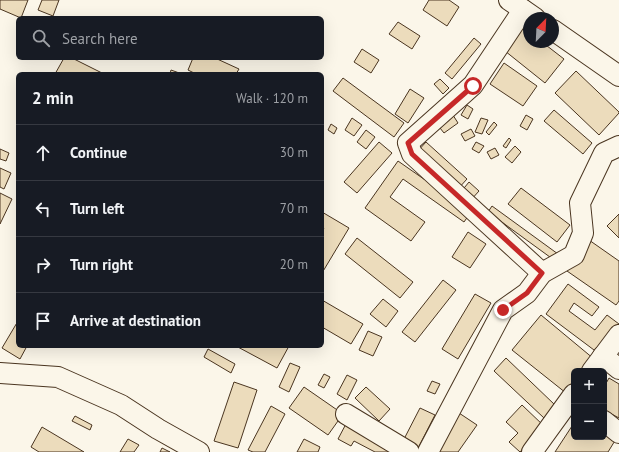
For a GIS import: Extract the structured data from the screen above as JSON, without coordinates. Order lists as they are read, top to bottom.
{
  "north": "top right",
  "page": {
    "search": "Search here",
    "heading": ["2 min", "Walk · 120 m"],
    "list": [
      ["Continue", "30 m"],
      ["Turn left", "70 m"],
      ["Turn right", "20 m"],
      "Arrive at destination"
    ],
    "map_buttons": ["+", "−"]
  }
}
